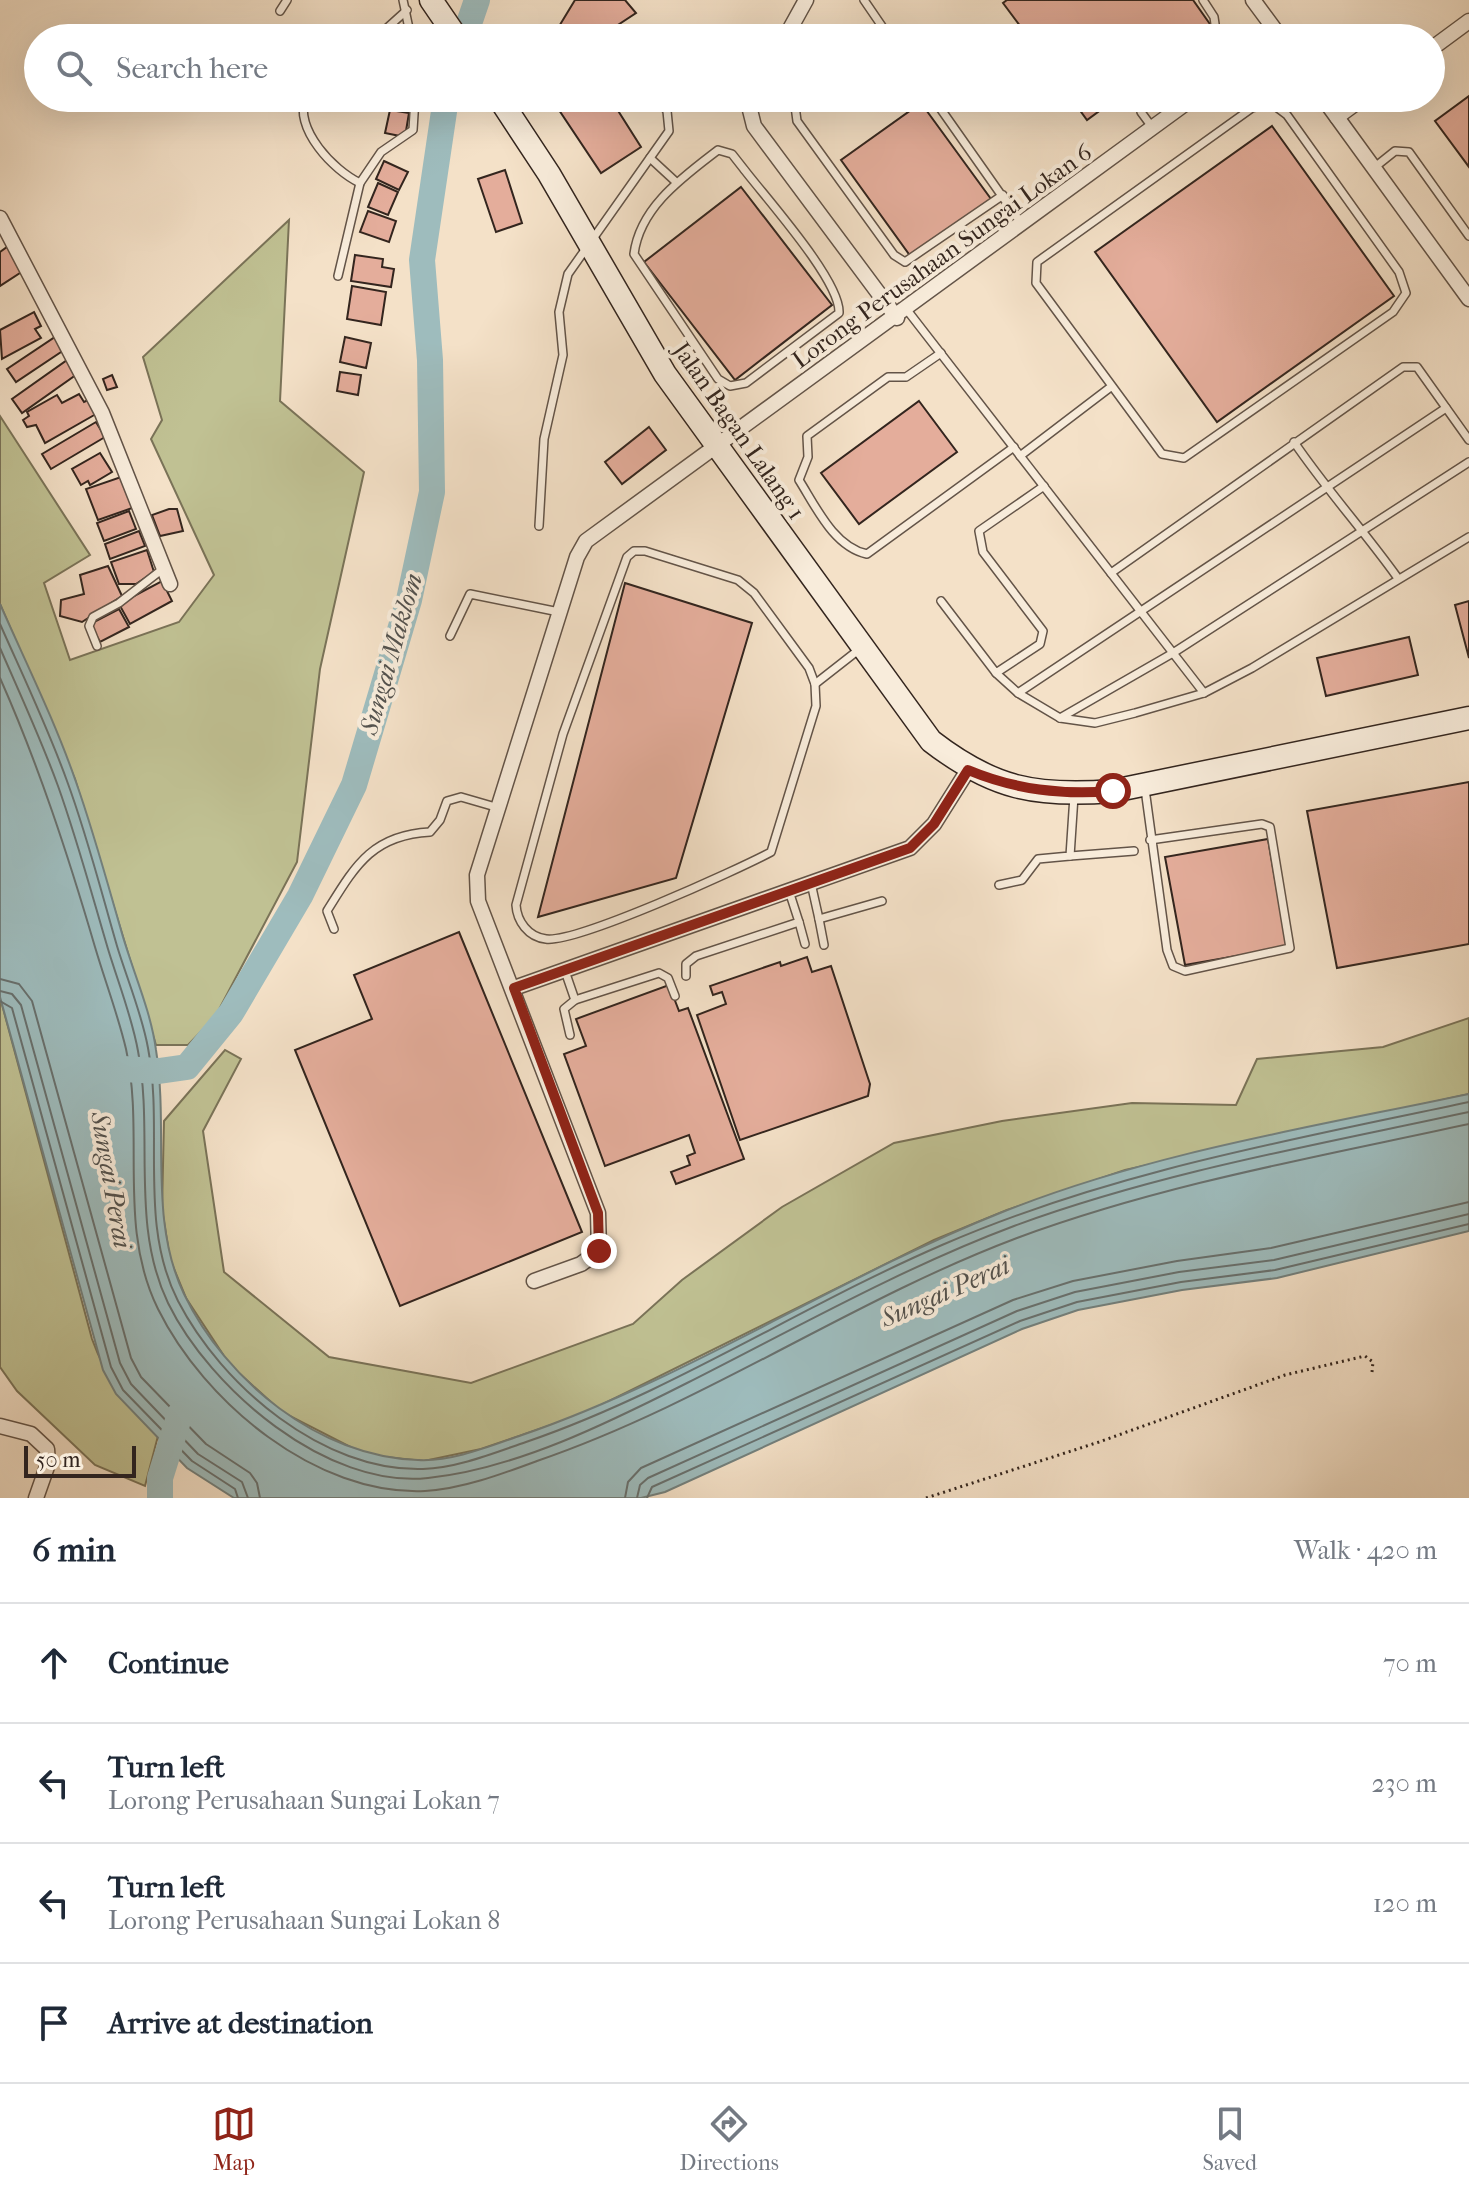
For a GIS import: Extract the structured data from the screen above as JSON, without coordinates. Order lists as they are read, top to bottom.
{
  "streets": {
    "main road": ["Jalan Bagan Lalang 1"],
    "street": ["Lorong Perusahaan Sungai Lokan 6"]
  },
  "crossings": [
    ["Lorong Perusahaan Sungai Lokan 6", "Jalan Bagan Lalang 1"]
  ],
  "water": ["Sungai Maklom", "Sungai Perai"],
  "scale_bar": "50 m",
  "page": {
    "search": "Search here",
    "scale": "50 m",
    "heading": ["6 min", "Walk · 420 m"],
    "list": [
      ["Continue", "70 m"],
      ["Turn left", "Lorong Perusahaan Sungai Lokan 7", "230 m"],
      ["Turn left", "Lorong Perusahaan Sungai Lokan 8", "120 m"],
      "Arrive at destination"
    ],
    "nav": ["Map", "Directions", "Saved"]
  }
}
